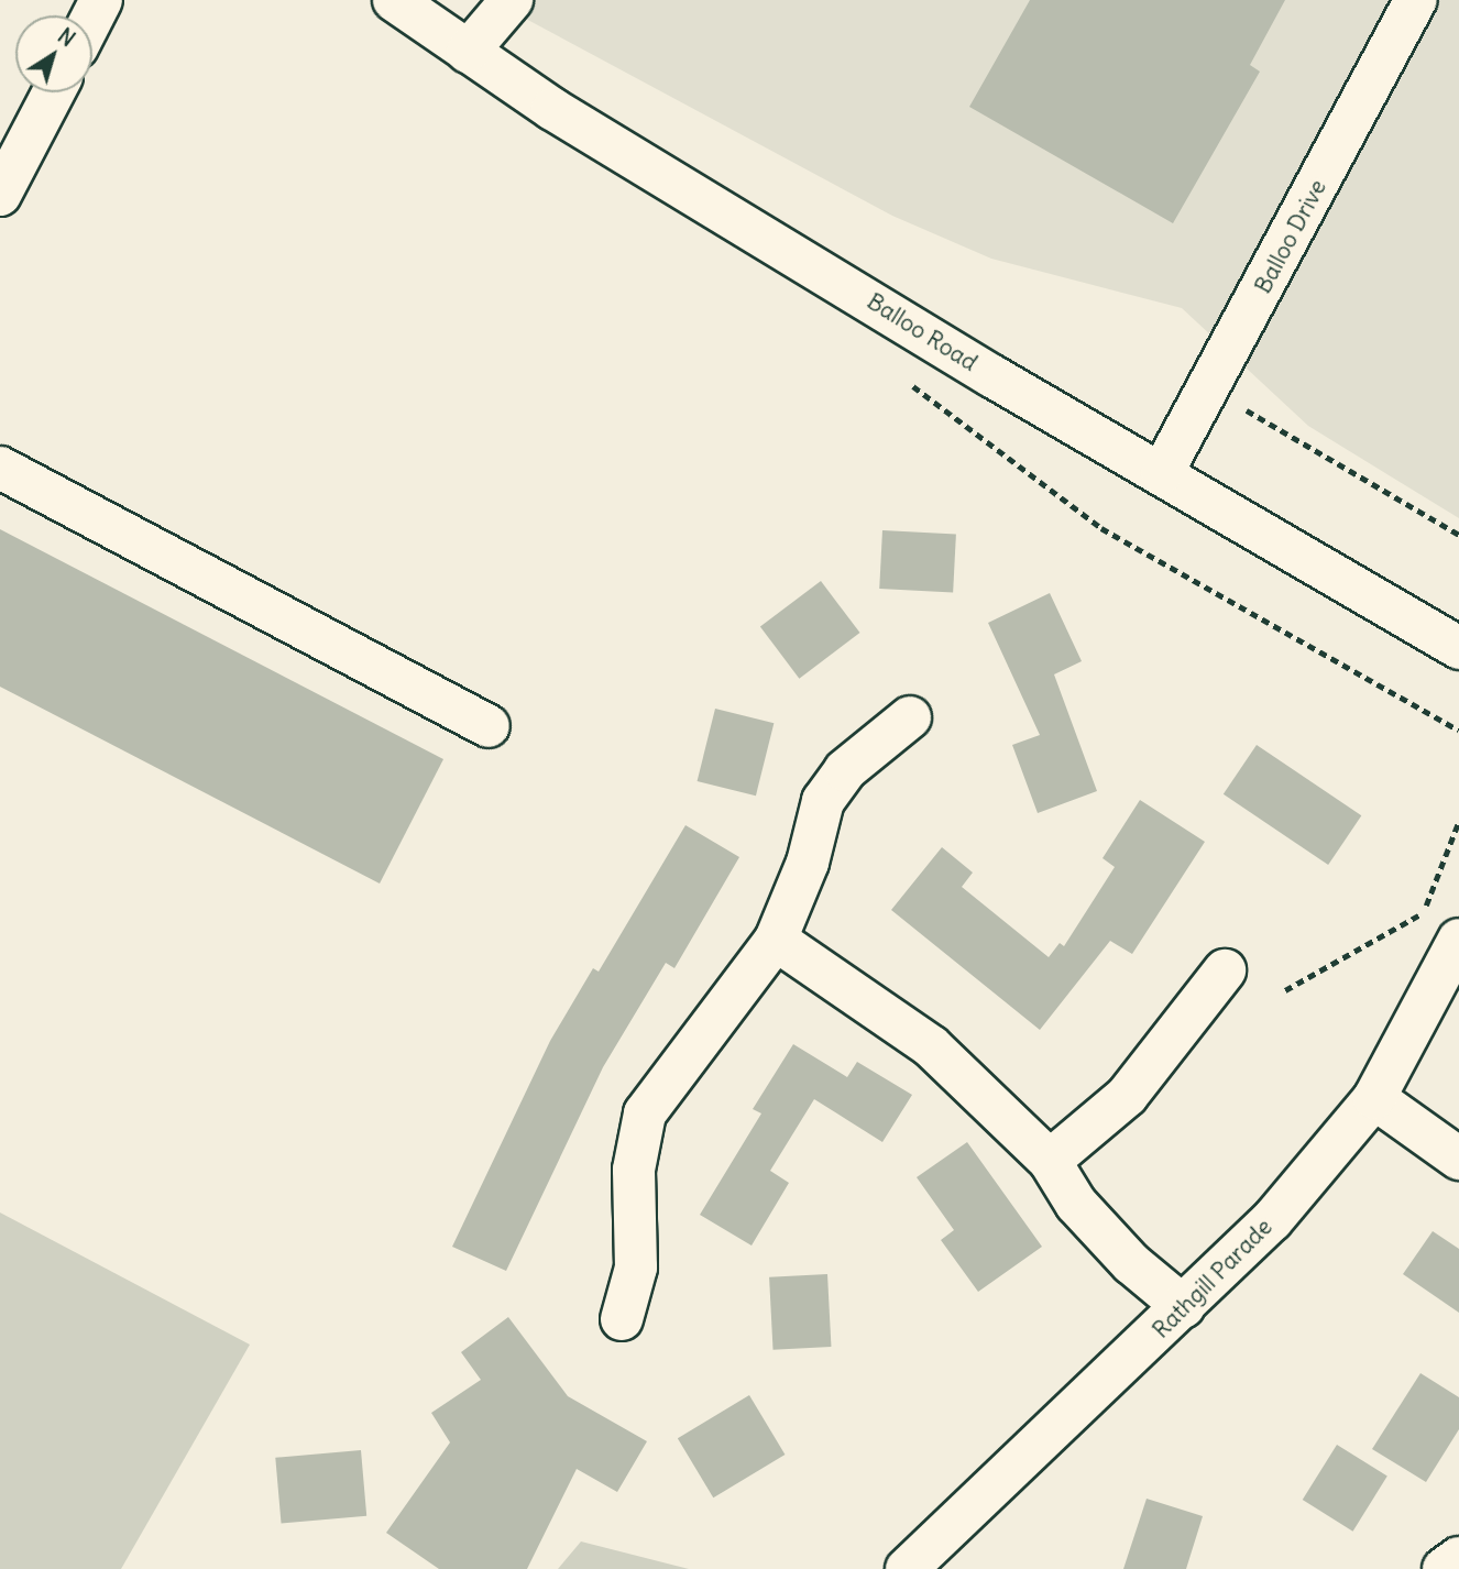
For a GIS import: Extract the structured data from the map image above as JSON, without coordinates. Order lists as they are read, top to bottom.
{
  "streets": {
    "street": ["Balloo Drive", "Balloo Road", "Rathgill Parade"]
  },
  "crossings": [
    ["Balloo Drive", "Balloo Road"]
  ],
  "north": "top right"
}
